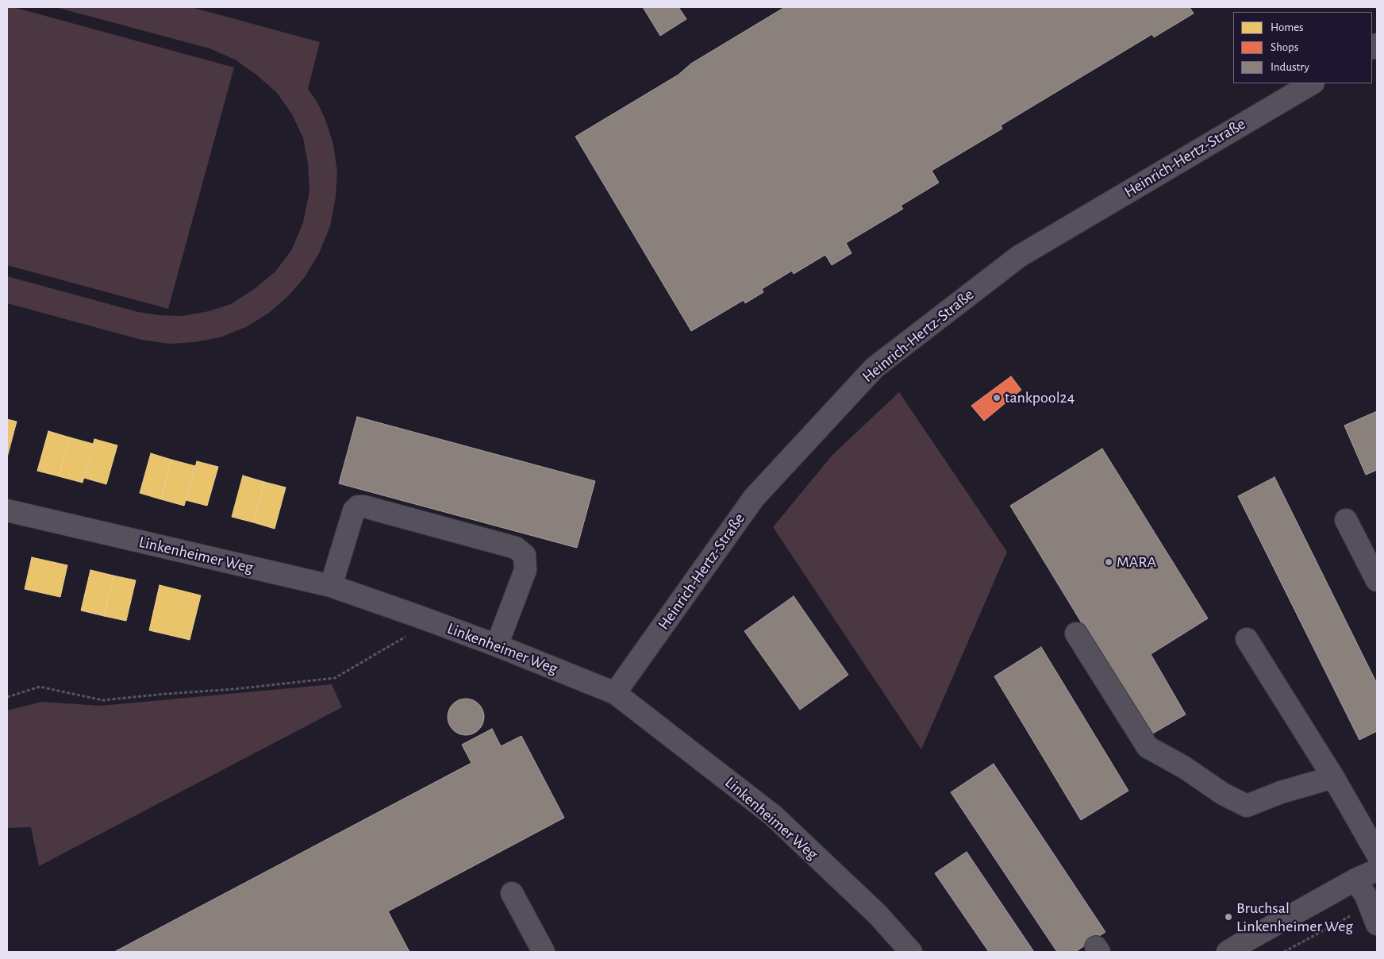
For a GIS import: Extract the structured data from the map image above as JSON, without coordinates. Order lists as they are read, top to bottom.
{
  "streets": {
    "street": ["Heinrich-Hertz-Straße", "Linkenheimer Weg"]
  },
  "crossings": [
    ["Heinrich-Hertz-Straße", "Linkenheimer Weg"]
  ],
  "places": ["tankpool24", "MARA", "Bruchsal Linkenheimer Weg"],
  "legend": ["Homes", "Shops", "Industry"]
}
